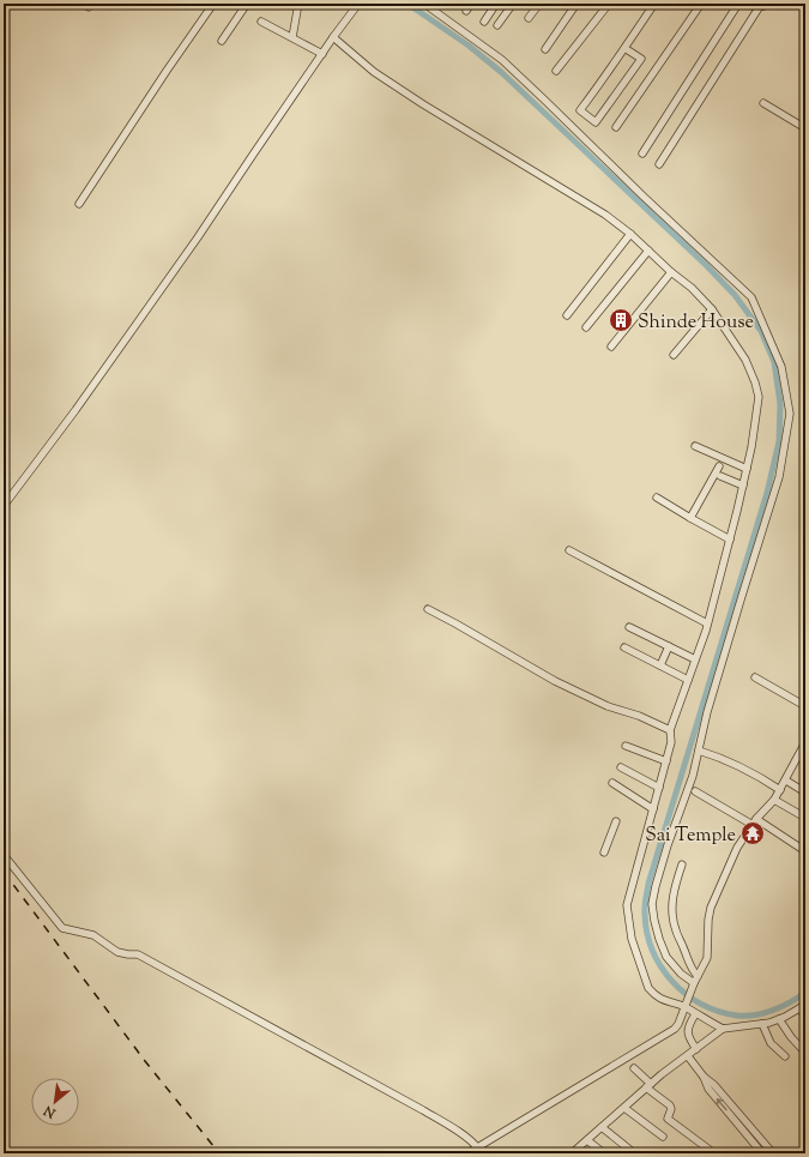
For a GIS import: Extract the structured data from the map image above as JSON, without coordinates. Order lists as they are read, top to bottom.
{
  "places": {
    "building": ["Shinde House"],
    "temple": ["Sai Temple"]
  },
  "north": "bottom left"
}
